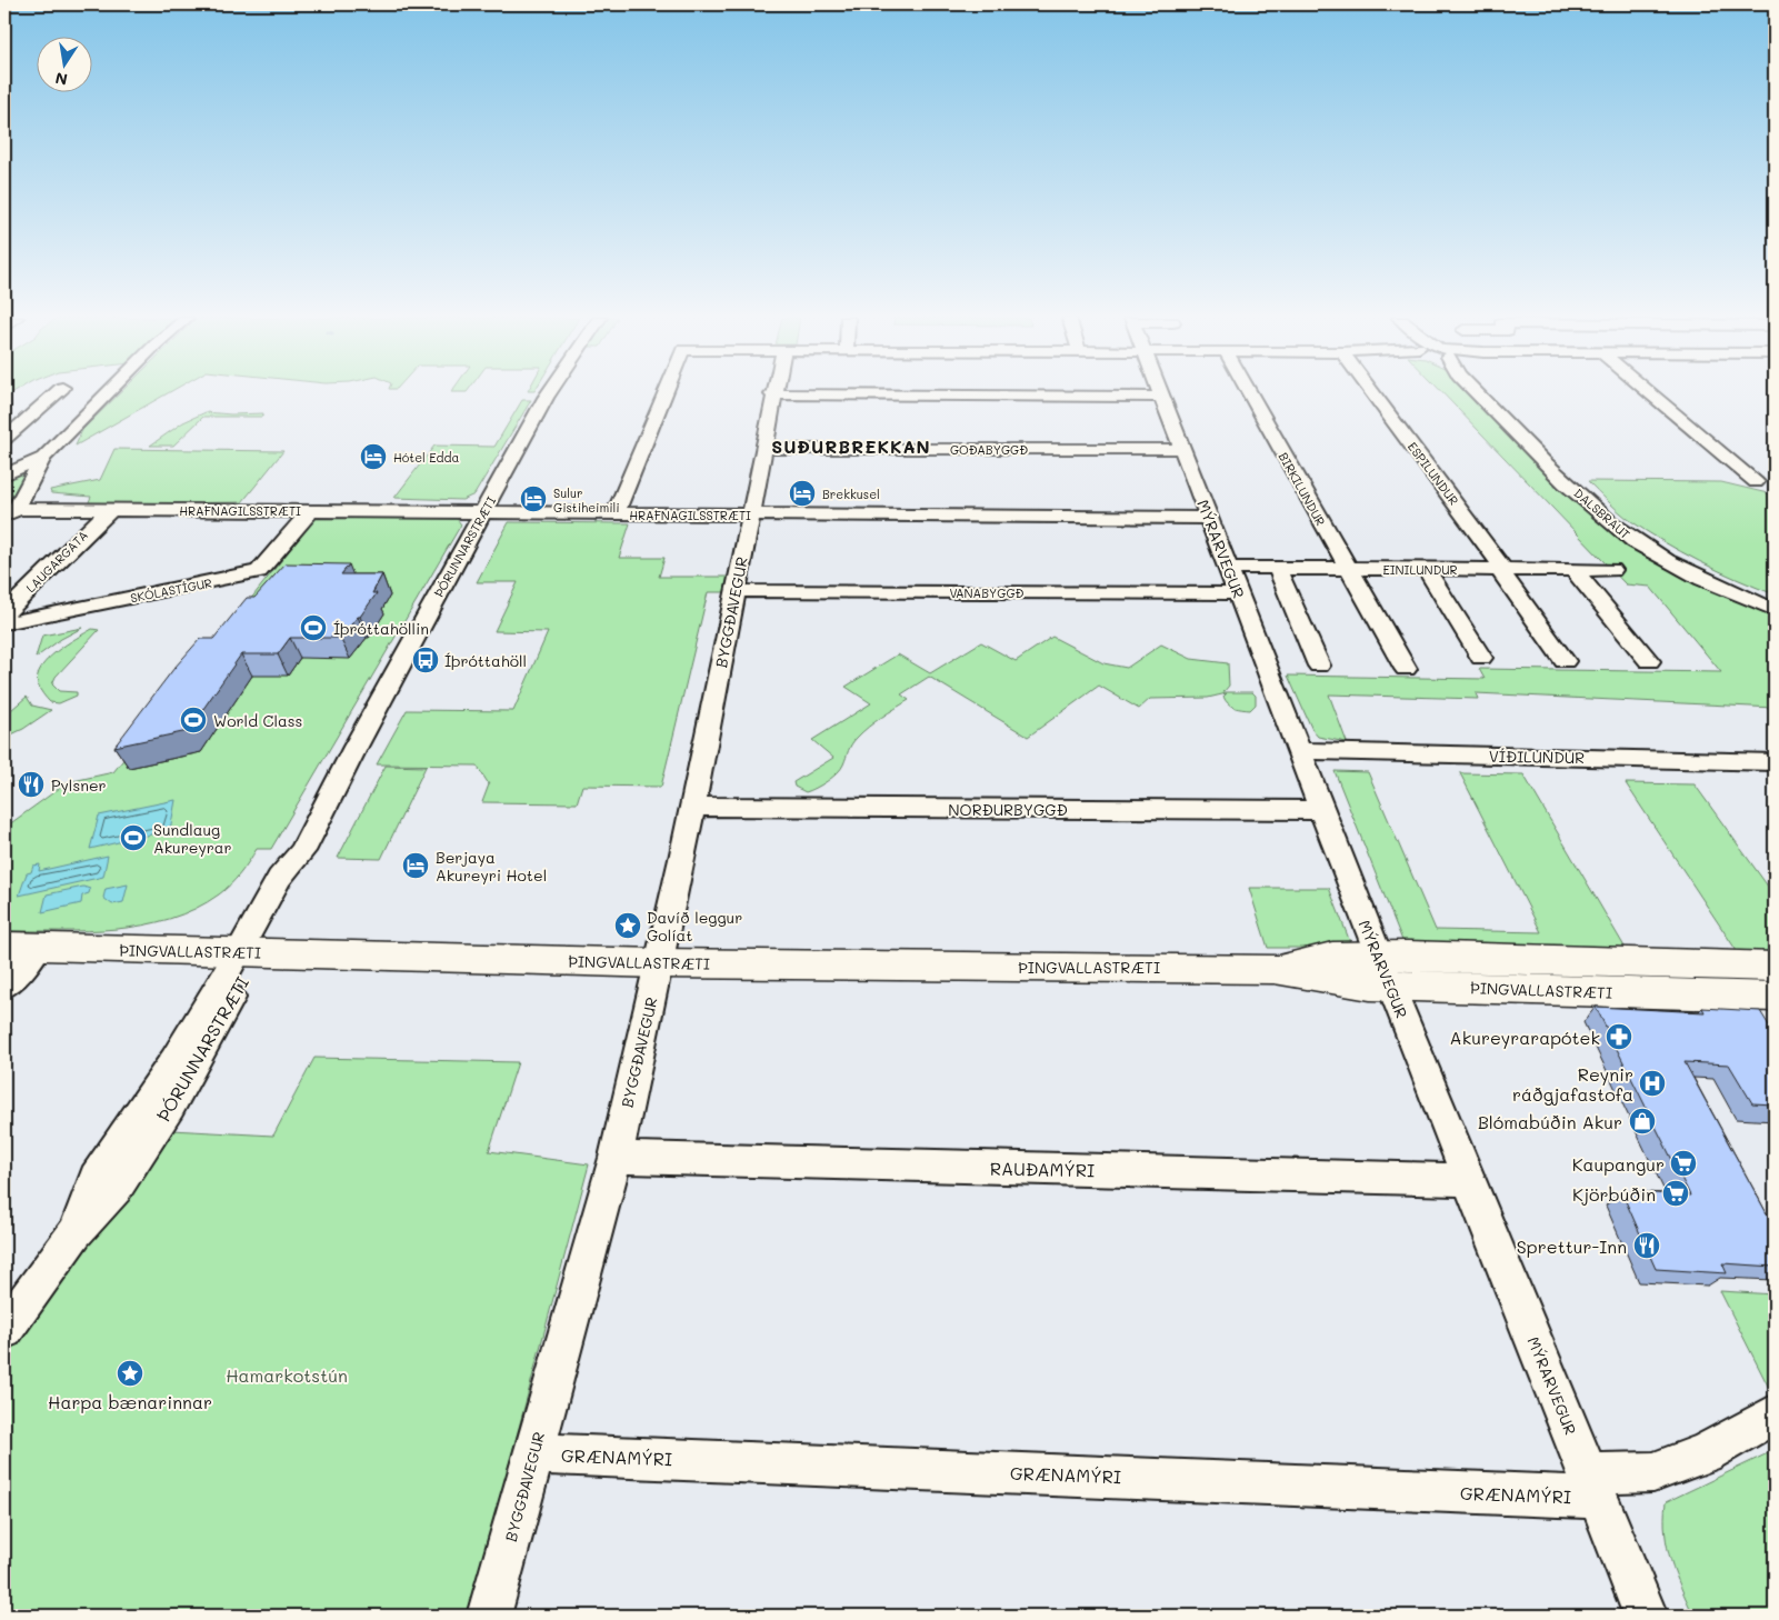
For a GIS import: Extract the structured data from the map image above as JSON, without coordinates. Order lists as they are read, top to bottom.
{
  "streets": {
    "main road": ["ÞINGVALLASTRÆTI"],
    "street": [
      "GOÐABYGGÐ",
      "ESPILUNDUR",
      "BIRKILUNDUR",
      "HRAFNAGILSSTRÆTI",
      "DALSBRAUT",
      "ÞÓRUNNARSTRÆTI",
      "MÝRARVEGUR",
      "LAUGARGATA",
      "EINILUNDUR",
      "SKÓLASTÍGUR",
      "VANABYGGÐ",
      "BYGGÐAVEGUR",
      "VÍÐILUNDUR",
      "NORÐURBYGGÐ",
      "RAUÐAMÝRI",
      "GRÆNAMÝRI"
    ]
  },
  "crossings": [
    ["GOÐABYGGÐ", "MÝRARVEGUR"],
    ["GOÐABYGGÐ", "BYGGÐAVEGUR"],
    ["ESPILUNDUR", "EINILUNDUR"],
    ["BIRKILUNDUR", "EINILUNDUR"],
    ["HRAFNAGILSSTRÆTI", "ÞÓRUNNARSTRÆTI"],
    ["HRAFNAGILSSTRÆTI", "MÝRARVEGUR"],
    ["HRAFNAGILSSTRÆTI", "LAUGARGATA"],
    ["HRAFNAGILSSTRÆTI", "SKÓLASTÍGUR"],
    ["HRAFNAGILSSTRÆTI", "BYGGÐAVEGUR"],
    ["ÞÓRUNNARSTRÆTI", "ÞINGVALLASTRÆTI"],
    ["MÝRARVEGUR", "EINILUNDUR"],
    ["MÝRARVEGUR", "VANABYGGÐ"],
    ["MÝRARVEGUR", "VÍÐILUNDUR"],
    ["MÝRARVEGUR", "NORÐURBYGGÐ"],
    ["MÝRARVEGUR", "ÞINGVALLASTRÆTI"],
    ["MÝRARVEGUR", "RAUÐAMÝRI"],
    ["MÝRARVEGUR", "GRÆNAMÝRI"],
    ["VANABYGGÐ", "BYGGÐAVEGUR"],
    ["BYGGÐAVEGUR", "NORÐURBYGGÐ"],
    ["BYGGÐAVEGUR", "ÞINGVALLASTRÆTI"],
    ["BYGGÐAVEGUR", "RAUÐAMÝRI"],
    ["BYGGÐAVEGUR", "GRÆNAMÝRI"]
  ],
  "districts": ["SUÐURBREKKAN"],
  "parks": ["Hamarkotstún"],
  "places": {
    "hotel": [
      "Hótel Edda",
      "Brekkusel",
      "Sulur Gistiheimili",
      "Berjaya Akureyri Hotel"
    ],
    "sports": ["Íþróttahöllin", "World Class", "Sundlaug Akureyrar"],
    "bus stop": ["Íþróttahöll"],
    "restaurant": ["Pylsner", "Sprettur-Inn"],
    "place": ["Davíð leggur Golíat", "Harpa bænarinnar"],
    "pharmacy": ["Akureyrarapótek"],
    "hospital": ["Reynir ráðgjafastofa"],
    "shop": ["Blómabúðin Akur"],
    "supermarket": ["Kaupangur", "Kjörbúðin"]
  },
  "north": "bottom"
}
